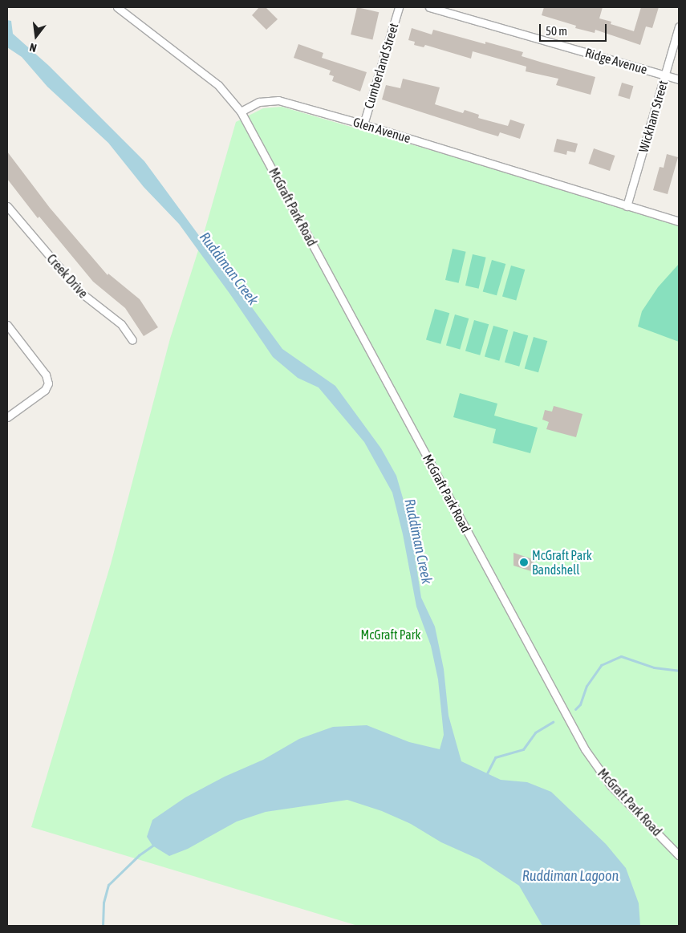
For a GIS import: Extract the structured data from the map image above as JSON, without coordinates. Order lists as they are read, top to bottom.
{
  "streets": {
    "street": [
      "Ridge Avenue",
      "Cumberland Street",
      "Wickham Street",
      "Glen Avenue",
      "McGraft Park Road",
      "Creek Drive"
    ]
  },
  "crossings": [
    ["Ridge Avenue", "Wickham Street"],
    ["Cumberland Street", "Glen Avenue"],
    ["Wickham Street", "Glen Avenue"],
    ["Glen Avenue", "McGraft Park Road"]
  ],
  "water": ["Ruddiman Creek", "Ruddiman Lagoon"],
  "parks": ["McGraft Park"],
  "places": ["McGraft Park Bandshell"],
  "scale_bar": "50 m",
  "north": "bottom"
}
